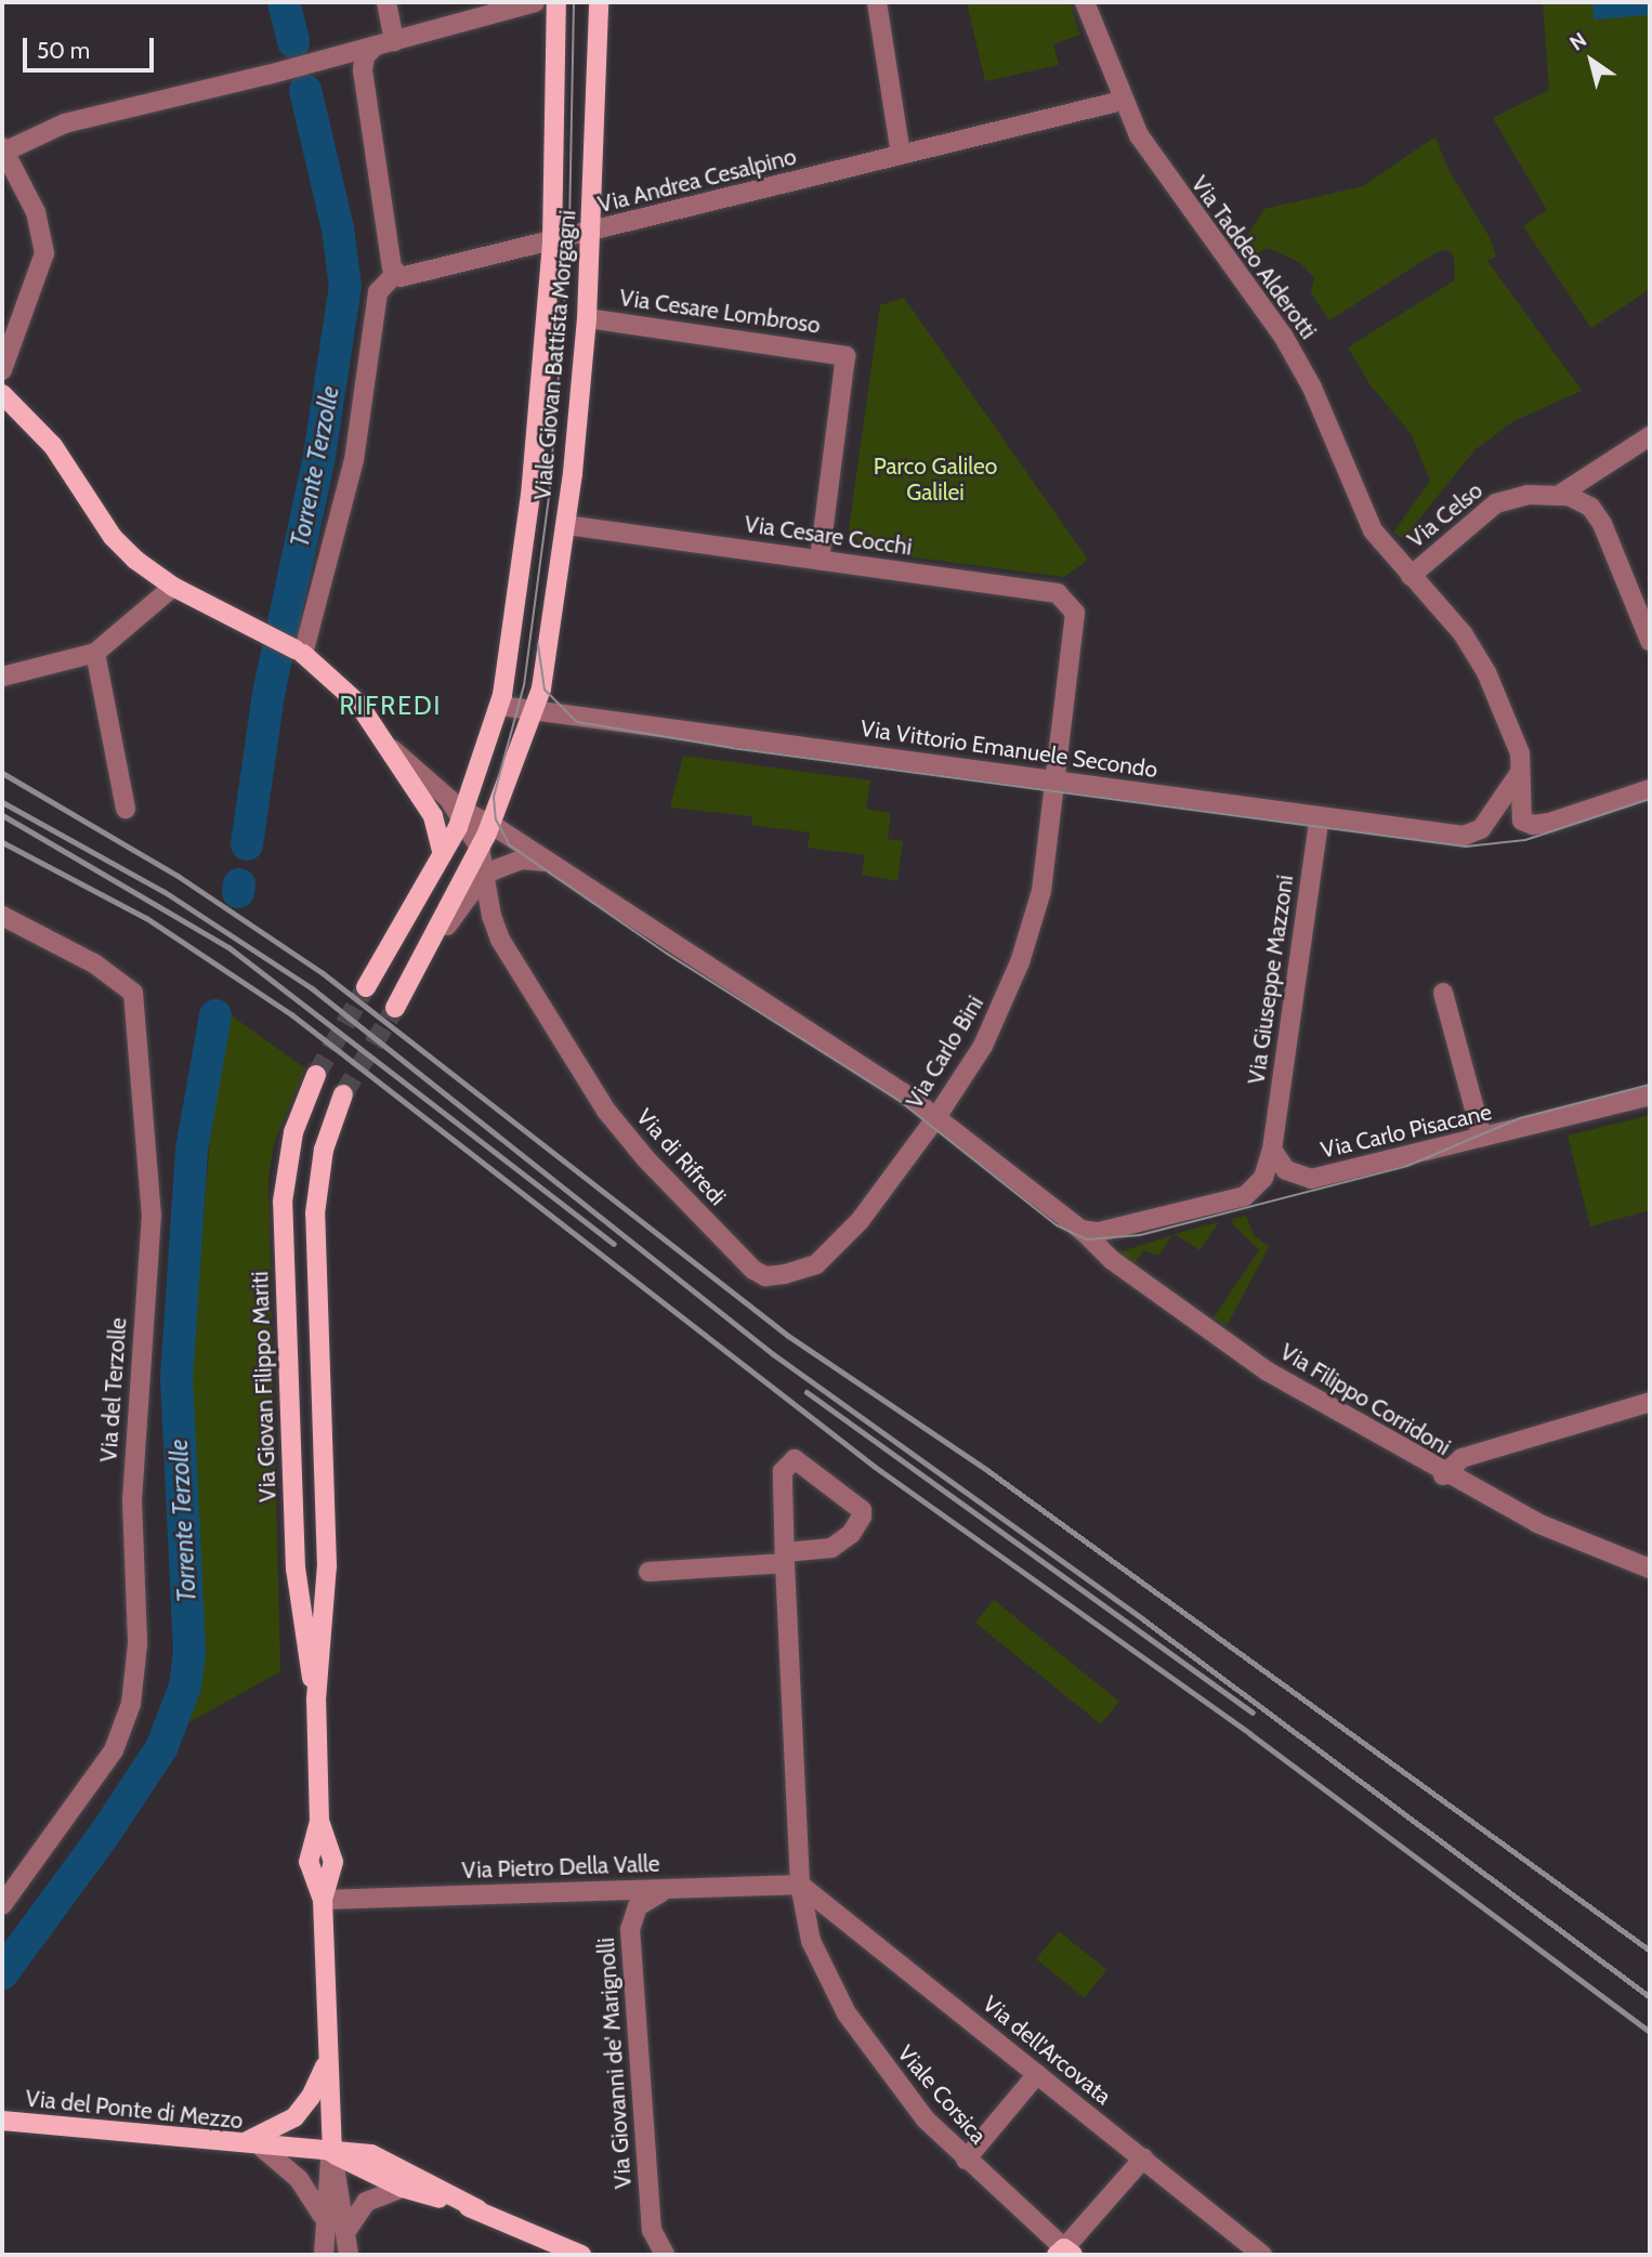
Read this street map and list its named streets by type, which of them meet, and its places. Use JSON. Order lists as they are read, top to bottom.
{
  "streets": {
    "main road": ["Viale Giovan Battista Morgagni", "Via Giovan Filippo Mariti", "Via del Ponte di Mezzo"],
    "street": [
      "Via Andrea Cesalpino",
      "Via Taddeo Alderotti",
      "Via Cesare Lombroso",
      "Via Celso",
      "Via Cesare Cocchi",
      "Via Vittorio Emanuele Secondo",
      "Via Giuseppe Mazzoni",
      "Via Carlo Bini",
      "Via Carlo Pisacane",
      "Via di Rifredi",
      "Via del Terzolle",
      "Via Filippo Corridoni",
      "Via Pietro Della Valle",
      "Via dell'Arcovata",
      "Via Giovanni de' Marignolli",
      "Viale Corsica"
    ]
  },
  "crossings": [
    ["Via Andrea Cesalpino", "Via Taddeo Alderotti"],
    ["Via Andrea Cesalpino", "Viale Giovan Battista Morgagni"],
    ["Via Taddeo Alderotti", "Via Celso"],
    ["Via Taddeo Alderotti", "Via Vittorio Emanuele Secondo"],
    ["Via Cesare Lombroso", "Viale Giovan Battista Morgagni"],
    ["Via Cesare Lombroso", "Via Cesare Cocchi"],
    ["Viale Giovan Battista Morgagni", "Via Cesare Cocchi"],
    ["Viale Giovan Battista Morgagni", "Via Vittorio Emanuele Secondo"],
    ["Viale Giovan Battista Morgagni", "Via di Rifredi"],
    ["Viale Giovan Battista Morgagni", "Via Filippo Corridoni"],
    ["Via Cesare Cocchi", "Via Carlo Bini"],
    ["Via Vittorio Emanuele Secondo", "Via Giuseppe Mazzoni"],
    ["Via Vittorio Emanuele Secondo", "Via Carlo Bini"],
    ["Via Giuseppe Mazzoni", "Via Carlo Pisacane"],
    ["Via Carlo Bini", "Via di Rifredi"],
    ["Via Carlo Bini", "Via Filippo Corridoni"],
    ["Via di Rifredi", "Via Filippo Corridoni"],
    ["Via Giovan Filippo Mariti", "Via Pietro Della Valle"],
    ["Via Giovan Filippo Mariti", "Via del Ponte di Mezzo"],
    ["Via Pietro Della Valle", "Via dell'Arcovata"],
    ["Via Pietro Della Valle", "Via Giovanni de' Marignolli"],
    ["Via Pietro Della Valle", "Viale Corsica"],
    ["Via dell'Arcovata", "Viale Corsica"]
  ],
  "districts": ["RIFREDI"],
  "water": ["Torrente Terzolle"],
  "parks": ["Parco Galileo Galilei"],
  "scale_bar": "50 m",
  "north": "top left"
}
